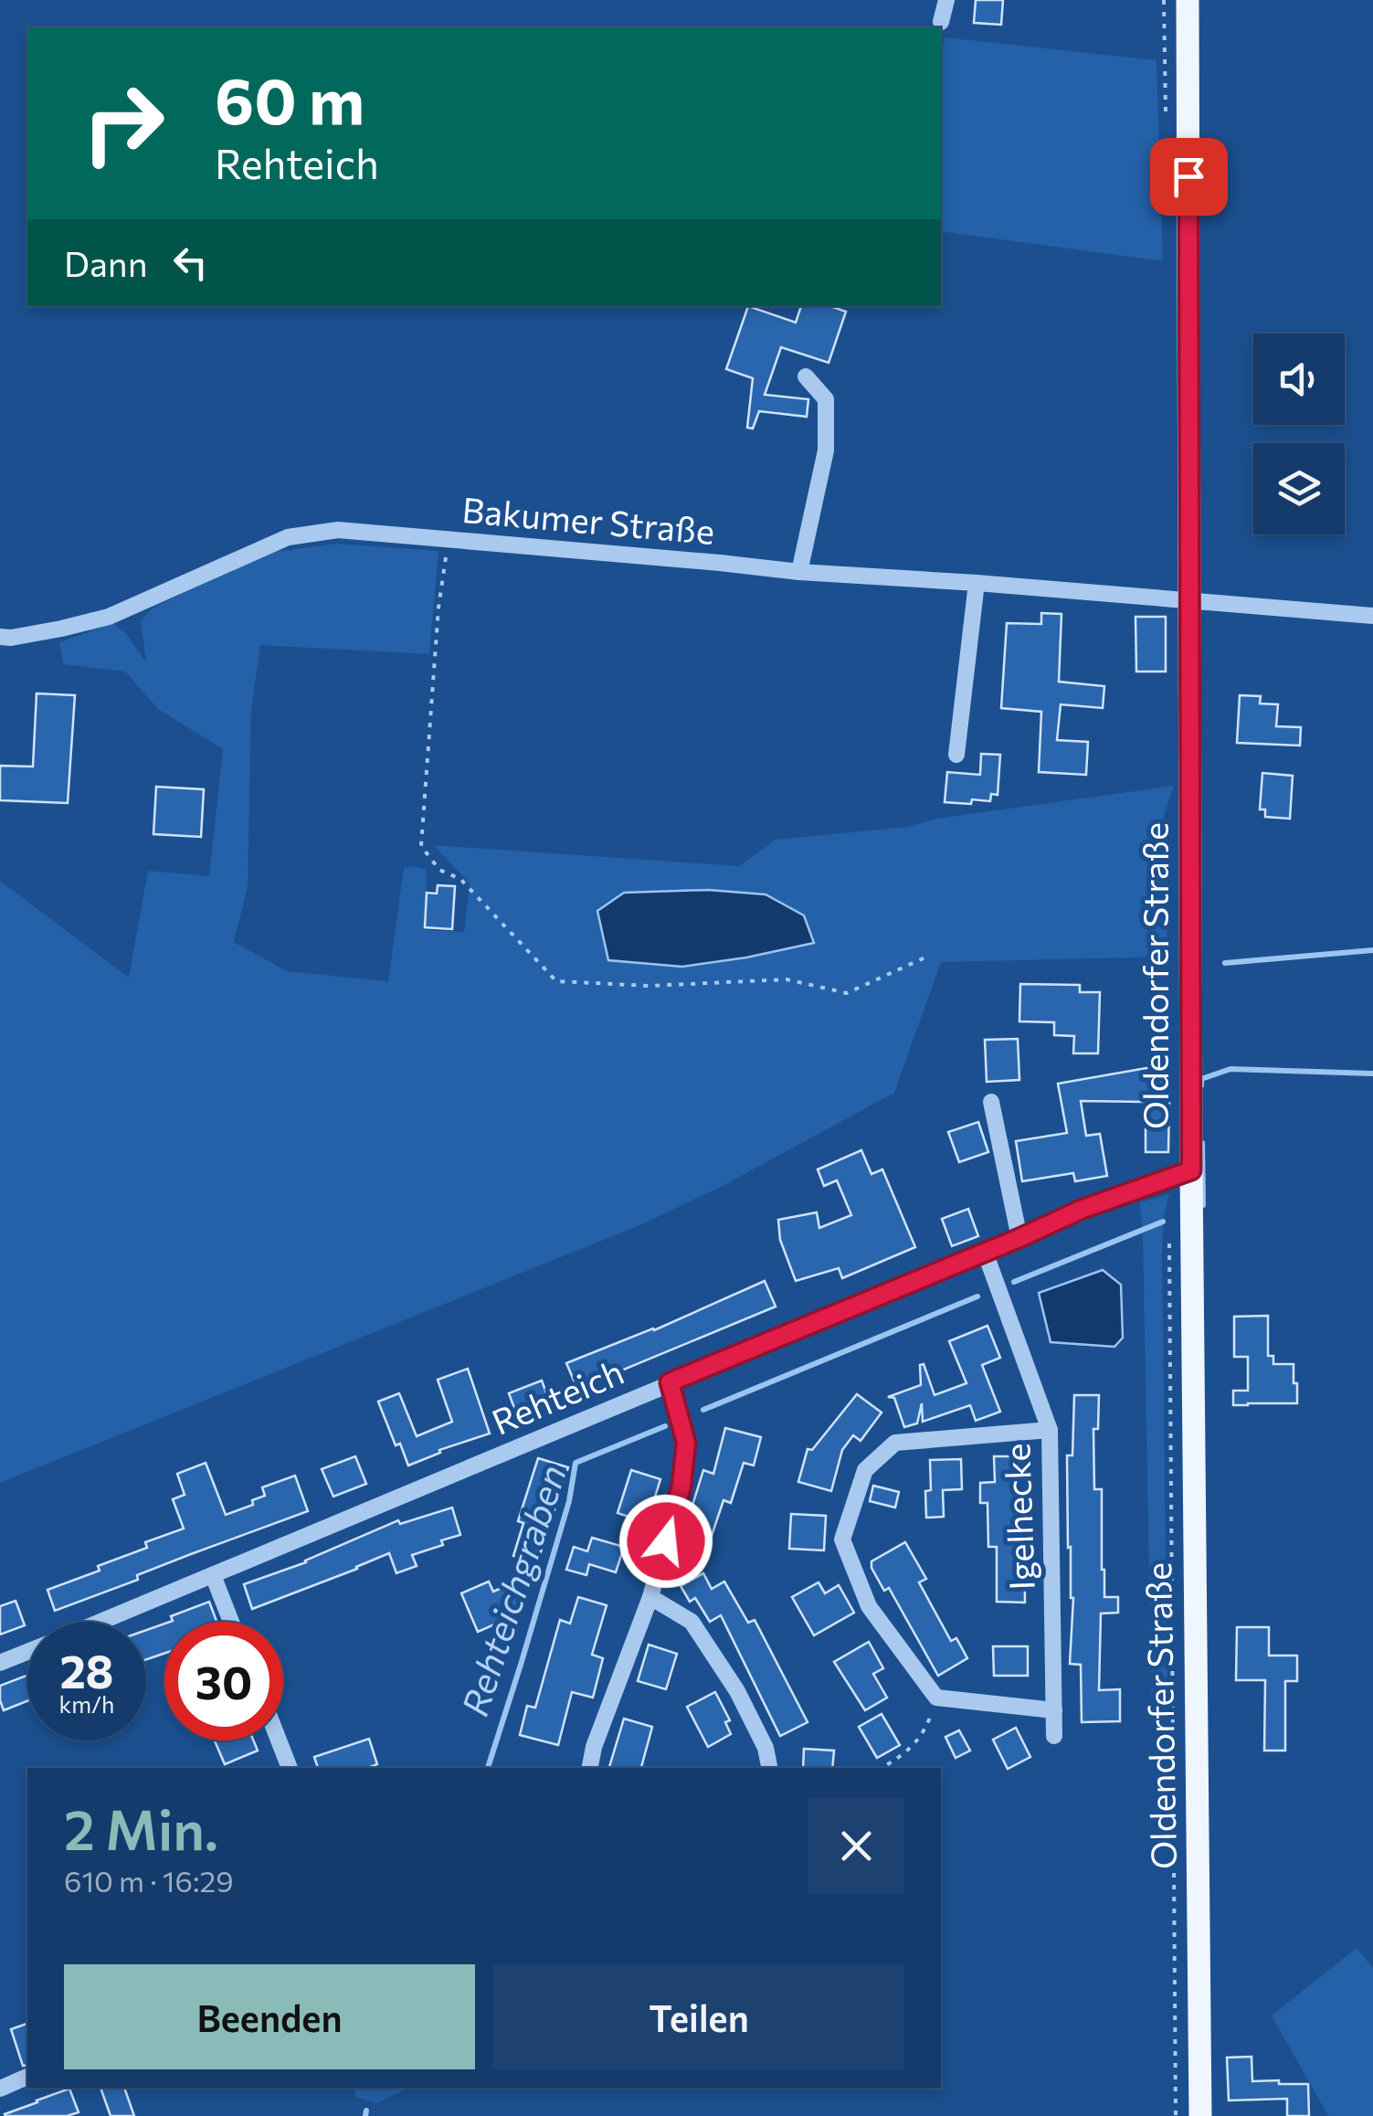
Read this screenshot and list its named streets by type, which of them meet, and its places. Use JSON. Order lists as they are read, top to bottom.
{
  "streets": {
    "main road": ["Oldendorfer Straße"],
    "street": ["Bakumer Straße", "Rehteich", "Igelhecke"]
  },
  "crossings": [
    ["Bakumer Straße", "Oldendorfer Straße"],
    ["Oldendorfer Straße", "Rehteich"],
    ["Rehteich", "Igelhecke"]
  ],
  "water": ["Rehteichgraben"],
  "page": {
    "turn": ["60 m", "Rehteich"],
    "then": "Dann",
    "speed": "28 km/h",
    "limit": "30",
    "heading": ["2 Min.", "610 m · 16:29"],
    "buttons": ["Beenden", "Teilen"]
  }
}
